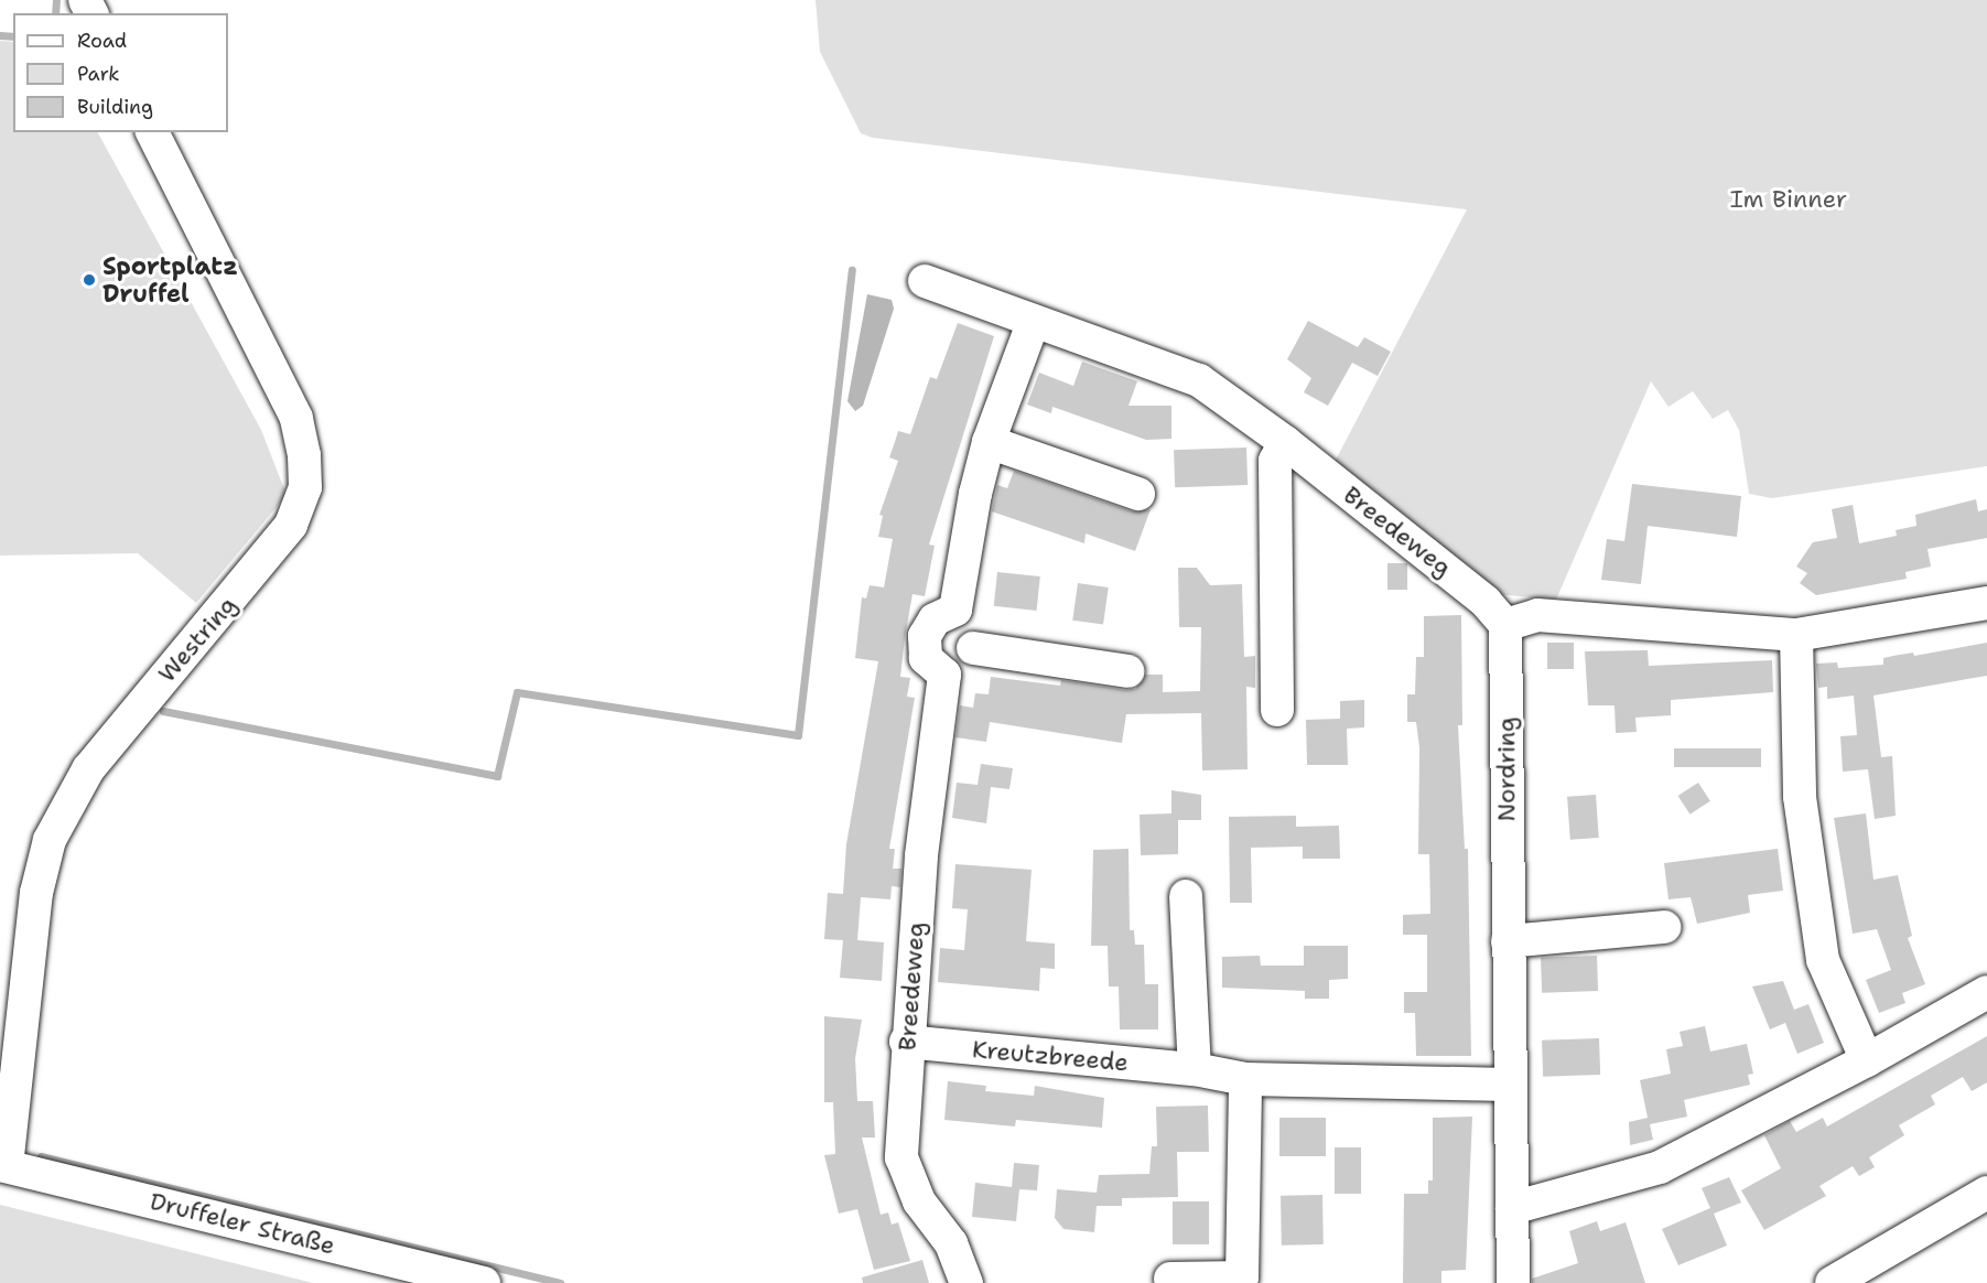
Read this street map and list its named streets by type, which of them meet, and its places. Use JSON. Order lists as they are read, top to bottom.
{
  "streets": {
    "street": [
      "Breedeweg",
      "Westring",
      "Nordring",
      "Kreutzbreede",
      "Druffeler Straße"
    ]
  },
  "crossings": [
    ["Breedeweg", "Nordring"],
    ["Breedeweg", "Kreutzbreede"],
    ["Westring", "Druffeler Straße"],
    ["Nordring", "Kreutzbreede"]
  ],
  "parks": ["Im Binner"],
  "places": ["Sportplatz Druffel"],
  "legend": ["Road", "Park", "Building"]
}
